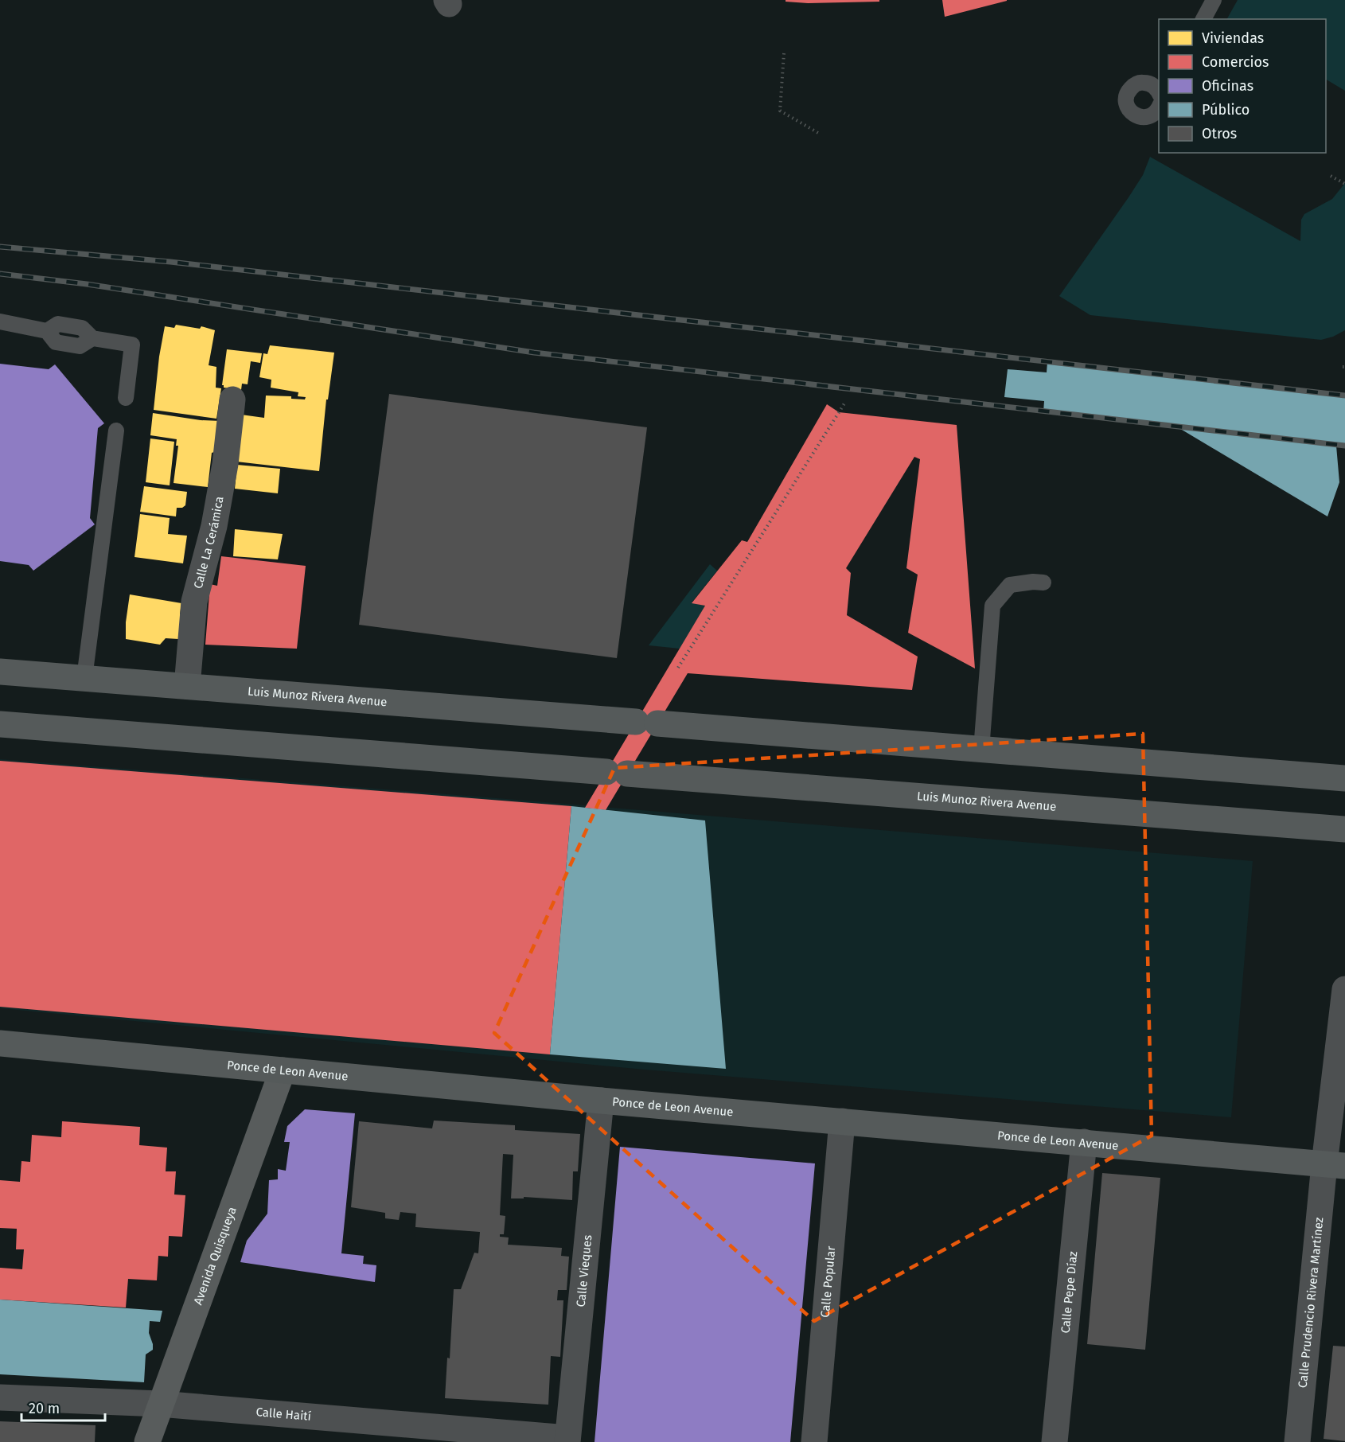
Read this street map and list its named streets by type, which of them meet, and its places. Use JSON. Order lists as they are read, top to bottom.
{
  "streets": {
    "main road": ["Luis Munoz Rivera Avenue", "Ponce de Leon Avenue"],
    "street": [
      "Calle La Cerámica",
      "Avenida Quisqueya",
      "Calle Vieques",
      "Calle Popular",
      "Calle Pepe Díaz",
      "Calle Prudencio Rivera Martínez",
      "Calle Haití"
    ]
  },
  "crossings": [
    ["Calle La Cerámica", "Luis Munoz Rivera Avenue"],
    ["Ponce de Leon Avenue", "Avenida Quisqueya"],
    ["Ponce de Leon Avenue", "Calle Vieques"],
    ["Ponce de Leon Avenue", "Calle Popular"],
    ["Ponce de Leon Avenue", "Calle Pepe Díaz"],
    ["Ponce de Leon Avenue", "Calle Prudencio Rivera Martínez"],
    ["Avenida Quisqueya", "Calle Haití"],
    ["Calle Vieques", "Calle Haití"]
  ],
  "legend": [
    "Viviendas",
    "Comercios",
    "Oficinas",
    "Público",
    "Otros"
  ],
  "scale_bar": "20 m"
}
